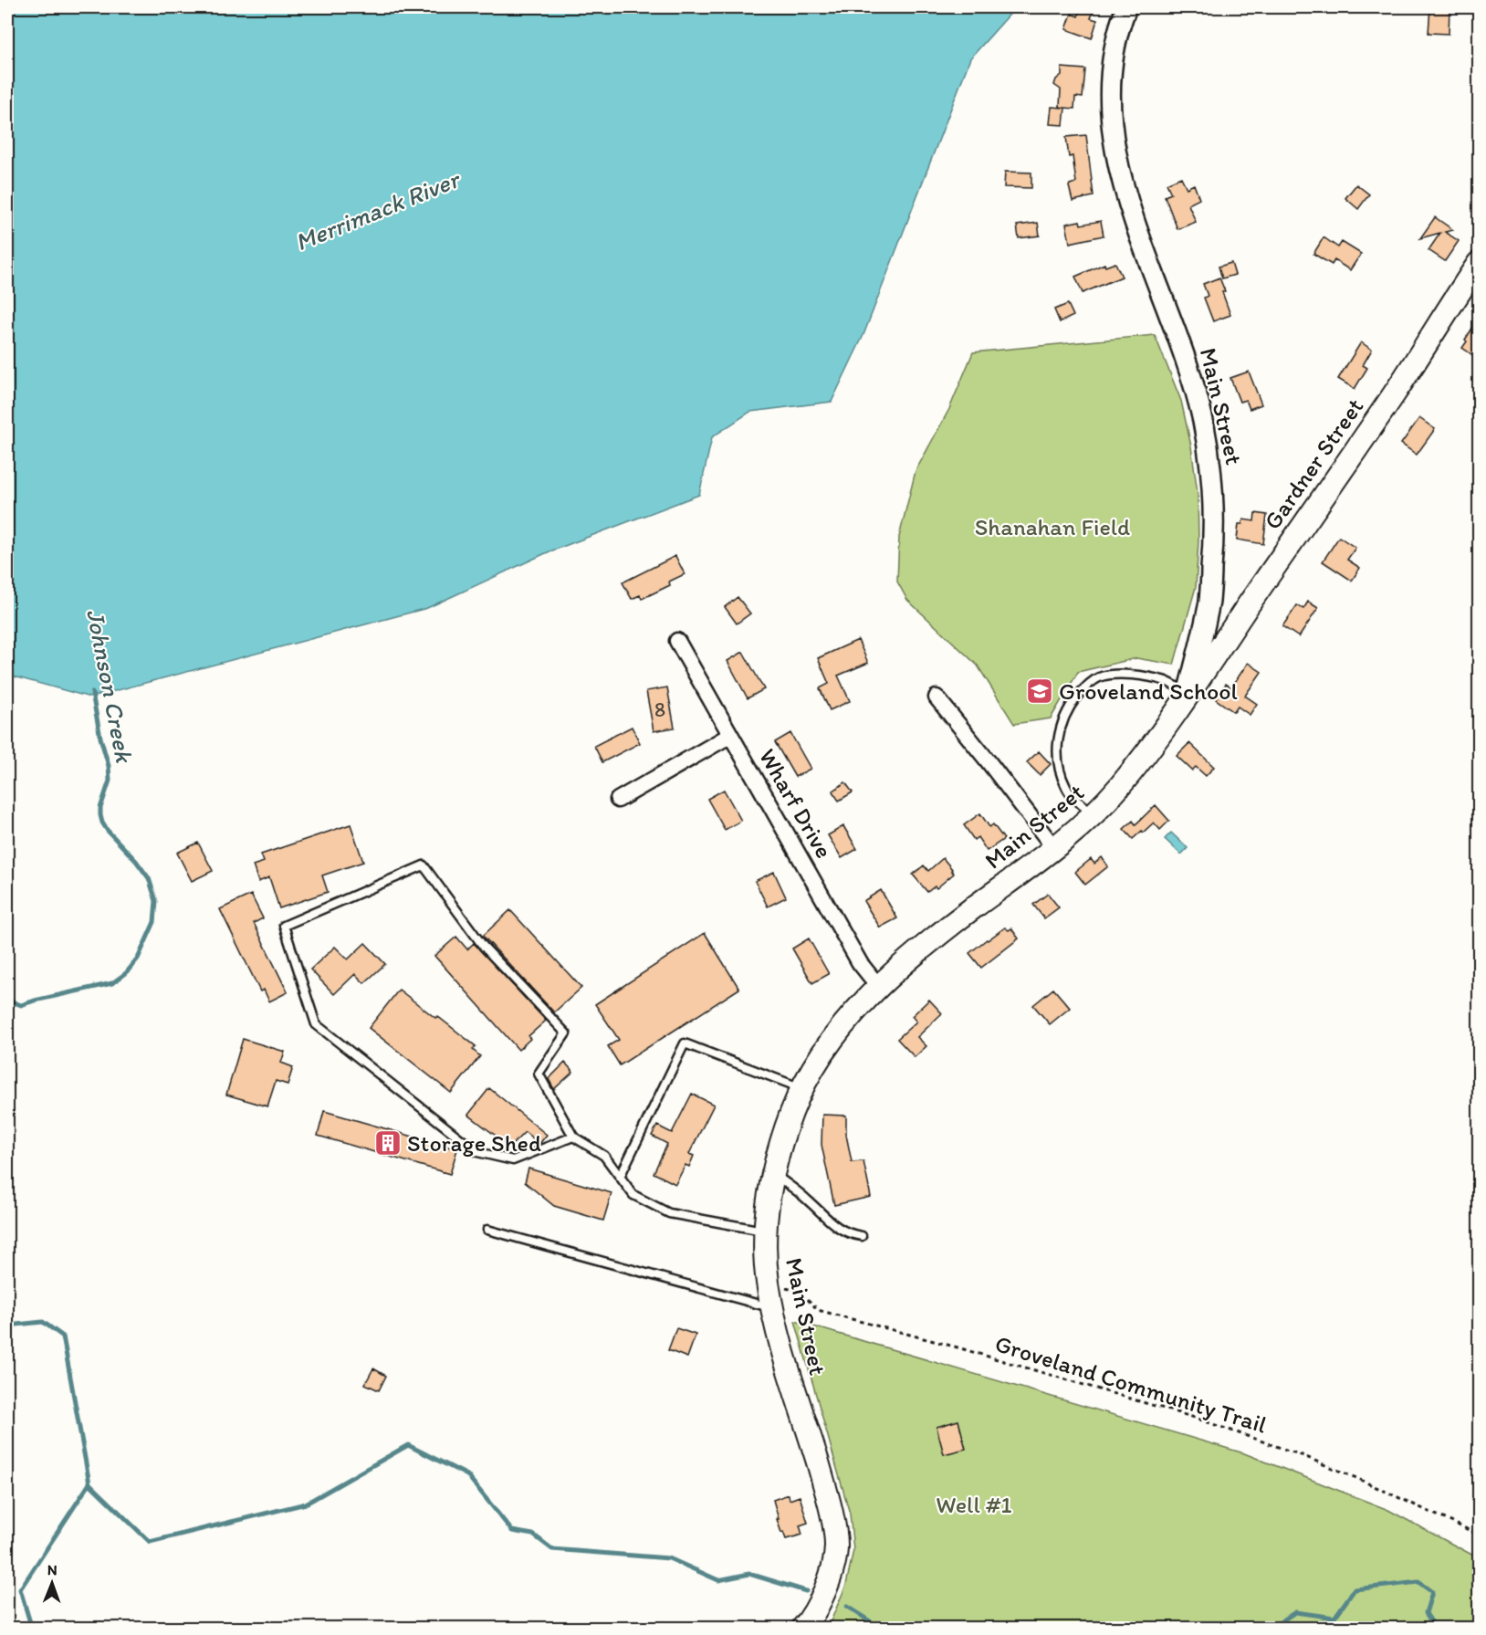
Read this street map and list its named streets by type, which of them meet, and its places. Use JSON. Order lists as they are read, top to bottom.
{
  "streets": {
    "main road": ["Main Street", "Gardner Street"],
    "street": ["Wharf Drive"],
    "path": ["Groveland Community Trail"]
  },
  "crossings": [
    ["Main Street", "Gardner Street"],
    ["Main Street", "Wharf Drive"],
    ["Main Street", "Groveland Community Trail"]
  ],
  "water": ["Merrimack River", "Johnson Creek"],
  "parks": ["Shanahan Field", "Well #1"],
  "places": {
    "school or university": ["Groveland School"],
    "building": ["Storage Shed"]
  },
  "house_numbers": ["8"],
  "north": "top"
}
